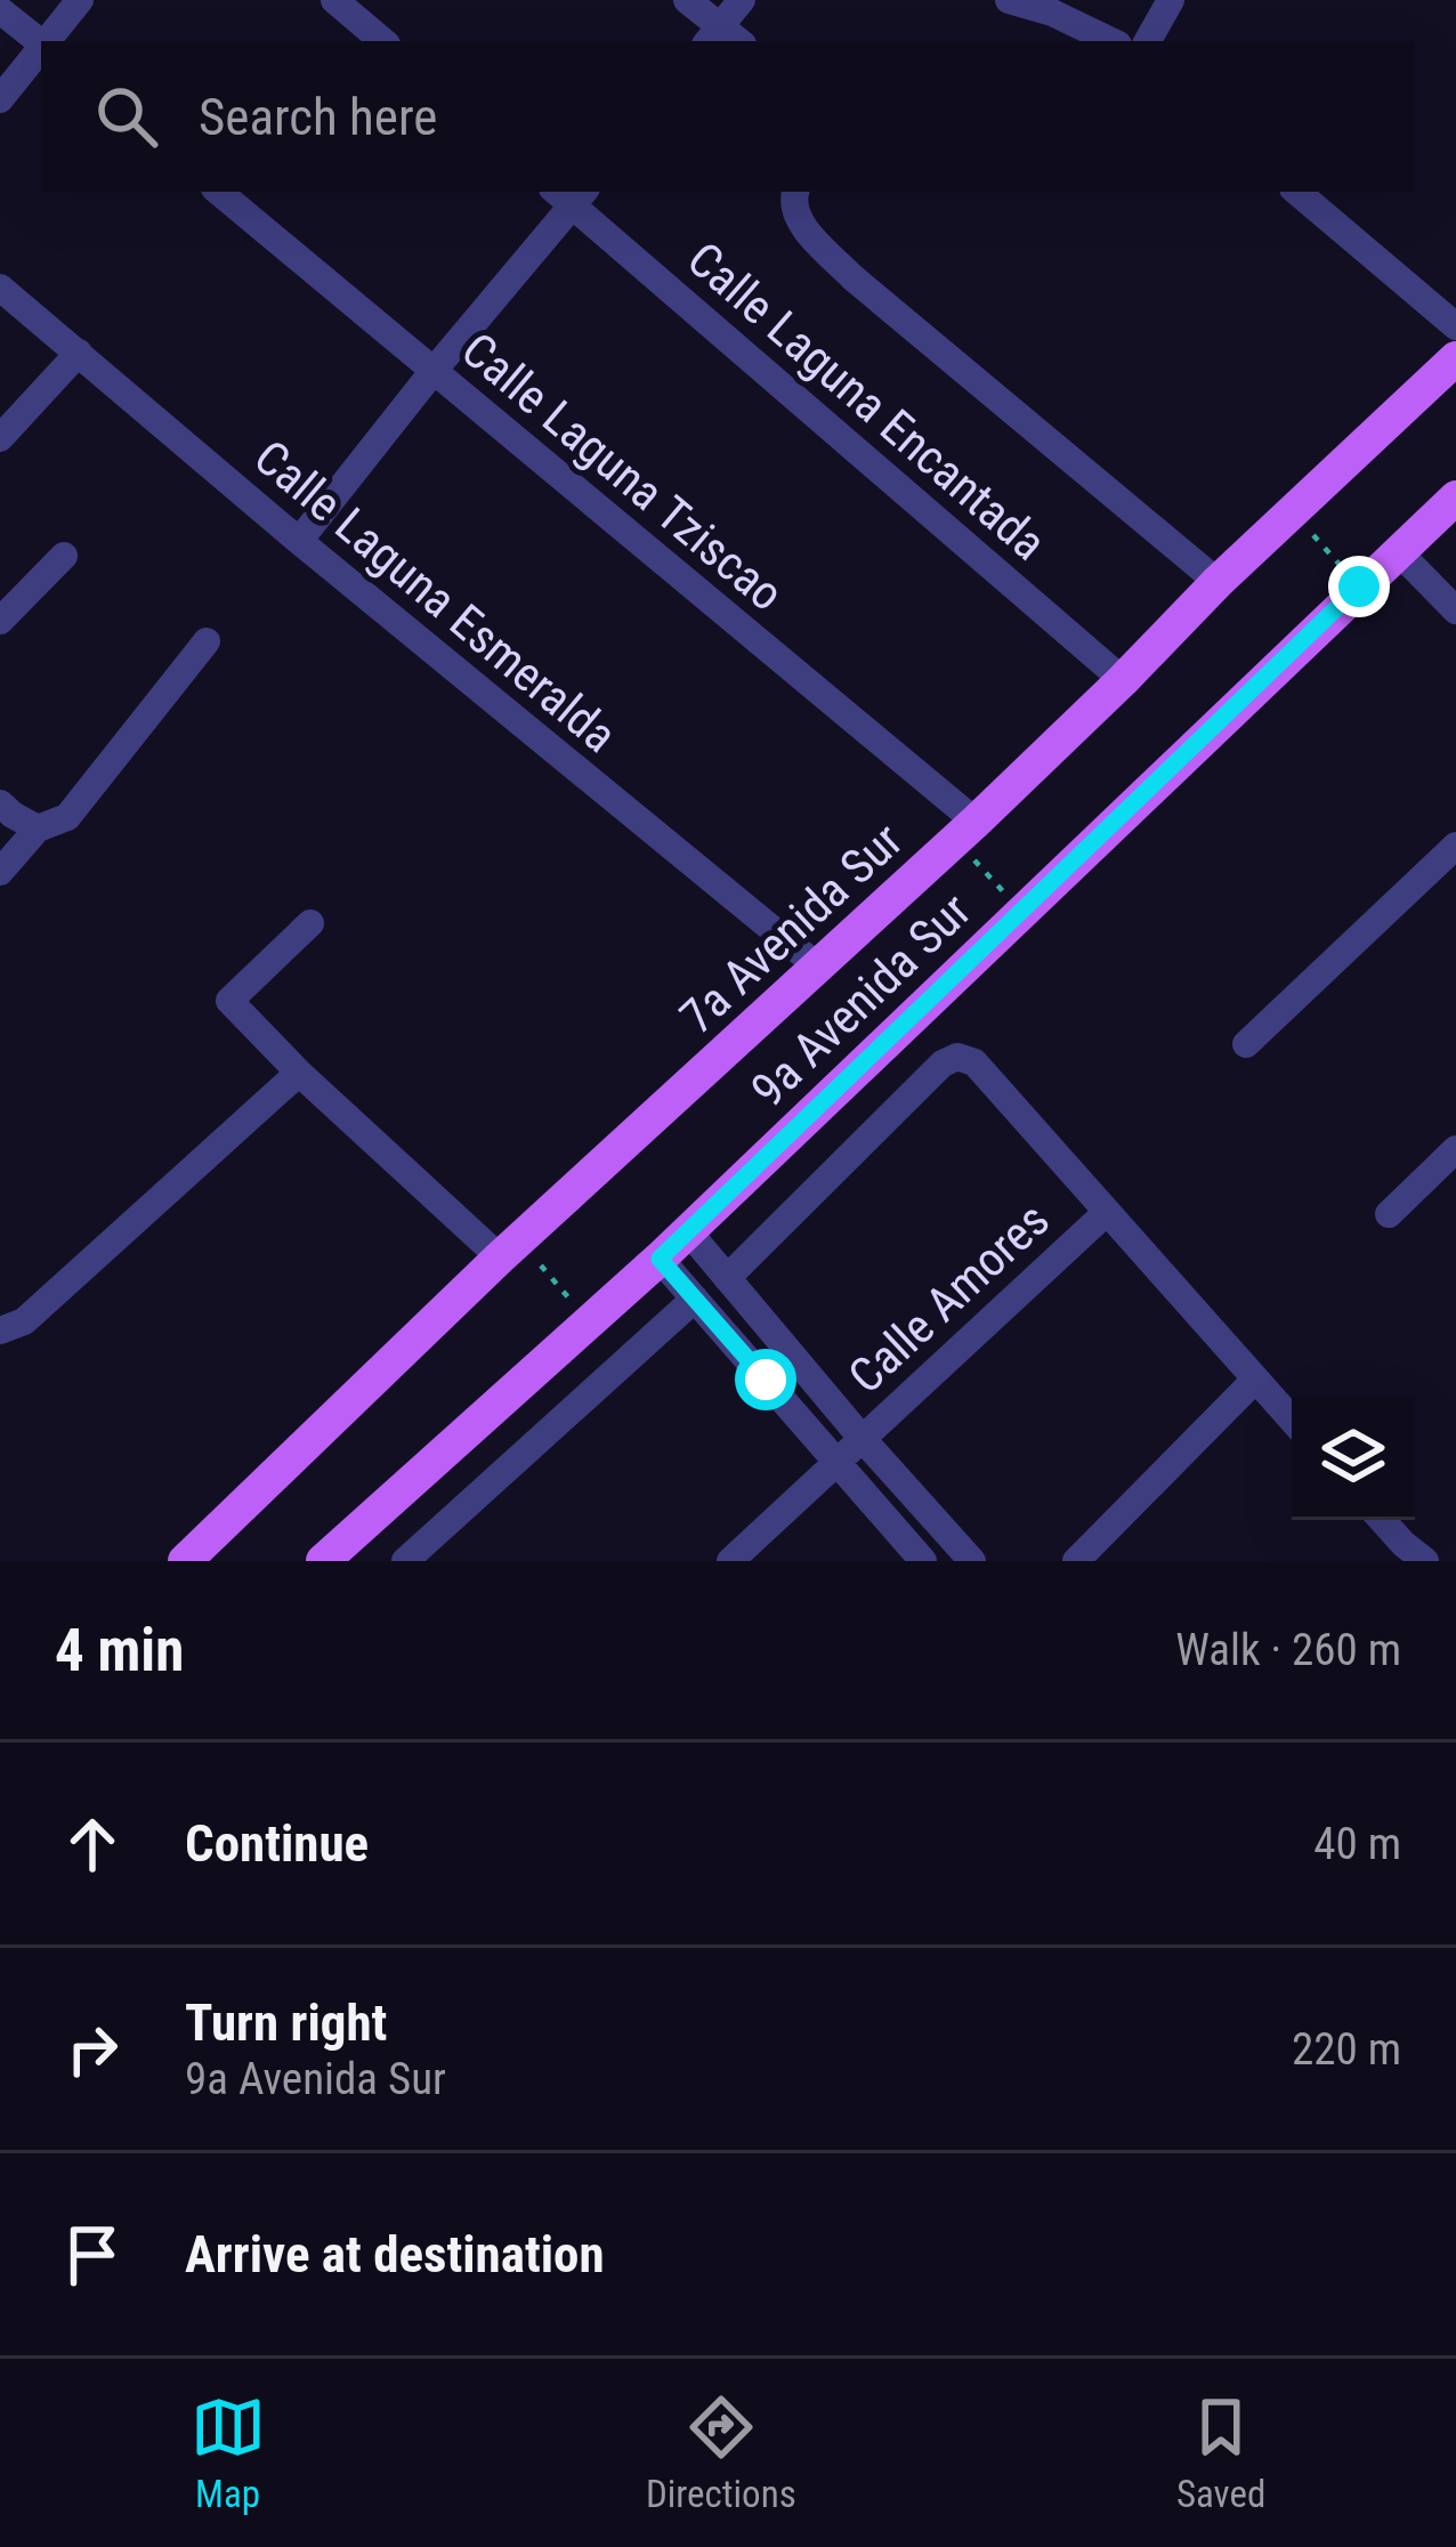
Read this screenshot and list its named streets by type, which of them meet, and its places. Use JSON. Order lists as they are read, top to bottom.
{
  "streets": {
    "main road": ["7a Avenida Sur", "9a Avenida Sur"],
    "street": [
      "Calle Laguna Encantada",
      "Calle Laguna Tziscao",
      "Calle Laguna Esmeralda",
      "Calle Amores"
    ]
  },
  "crossings": [
    ["Calle Laguna Encantada", "7a Avenida Sur"],
    ["Calle Laguna Tziscao", "7a Avenida Sur"],
    ["Calle Laguna Esmeralda", "7a Avenida Sur"]
  ],
  "page": {
    "search": "Search here",
    "heading": ["4 min", "Walk · 260 m"],
    "list": [
      ["Continue", "40 m"],
      ["Turn right", "9a Avenida Sur", "220 m"],
      "Arrive at destination"
    ],
    "nav": ["Map", "Directions", "Saved"]
  }
}
